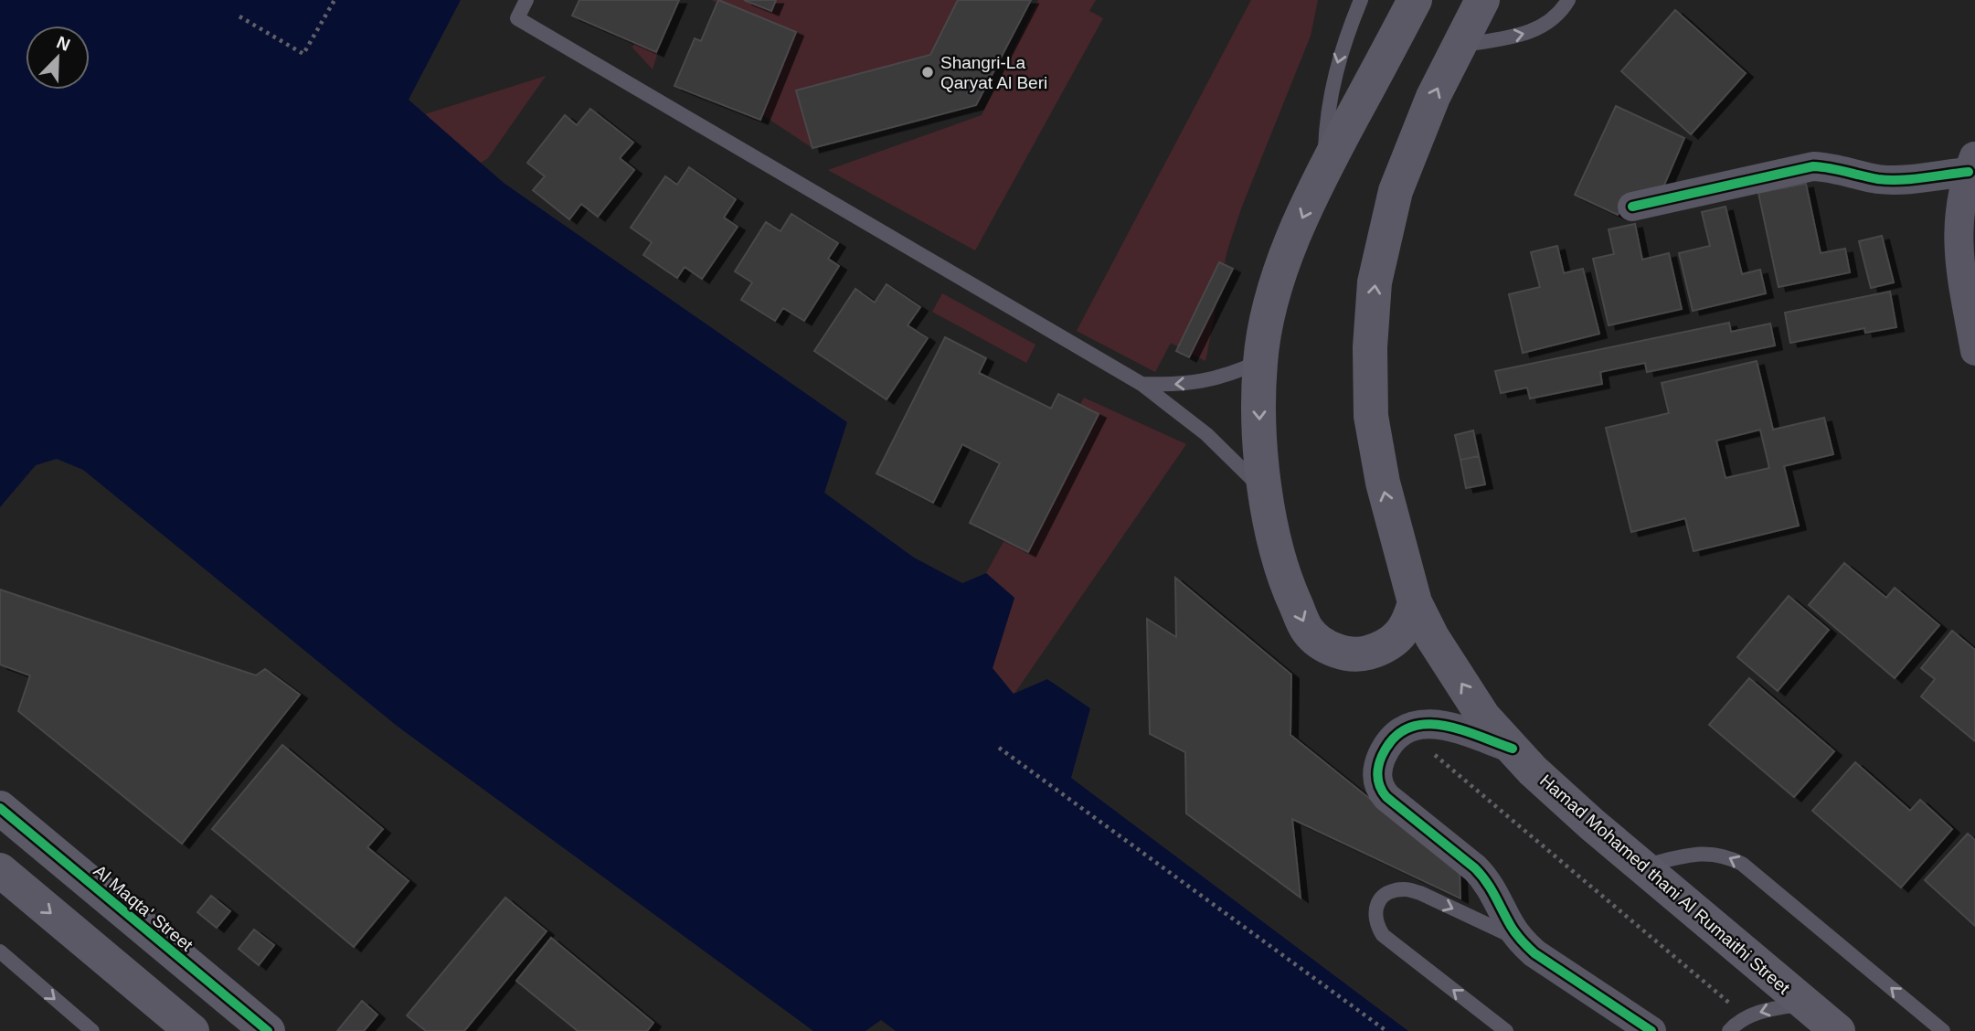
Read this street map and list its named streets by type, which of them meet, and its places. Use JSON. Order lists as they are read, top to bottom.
{
  "streets": {
    "main road": ["Hamad Mohamed thani Al Rumaithi Street", "Al Maqta' Street"]
  },
  "places": ["Shangri-La Qaryat Al Beri"],
  "north": "top right"
}
